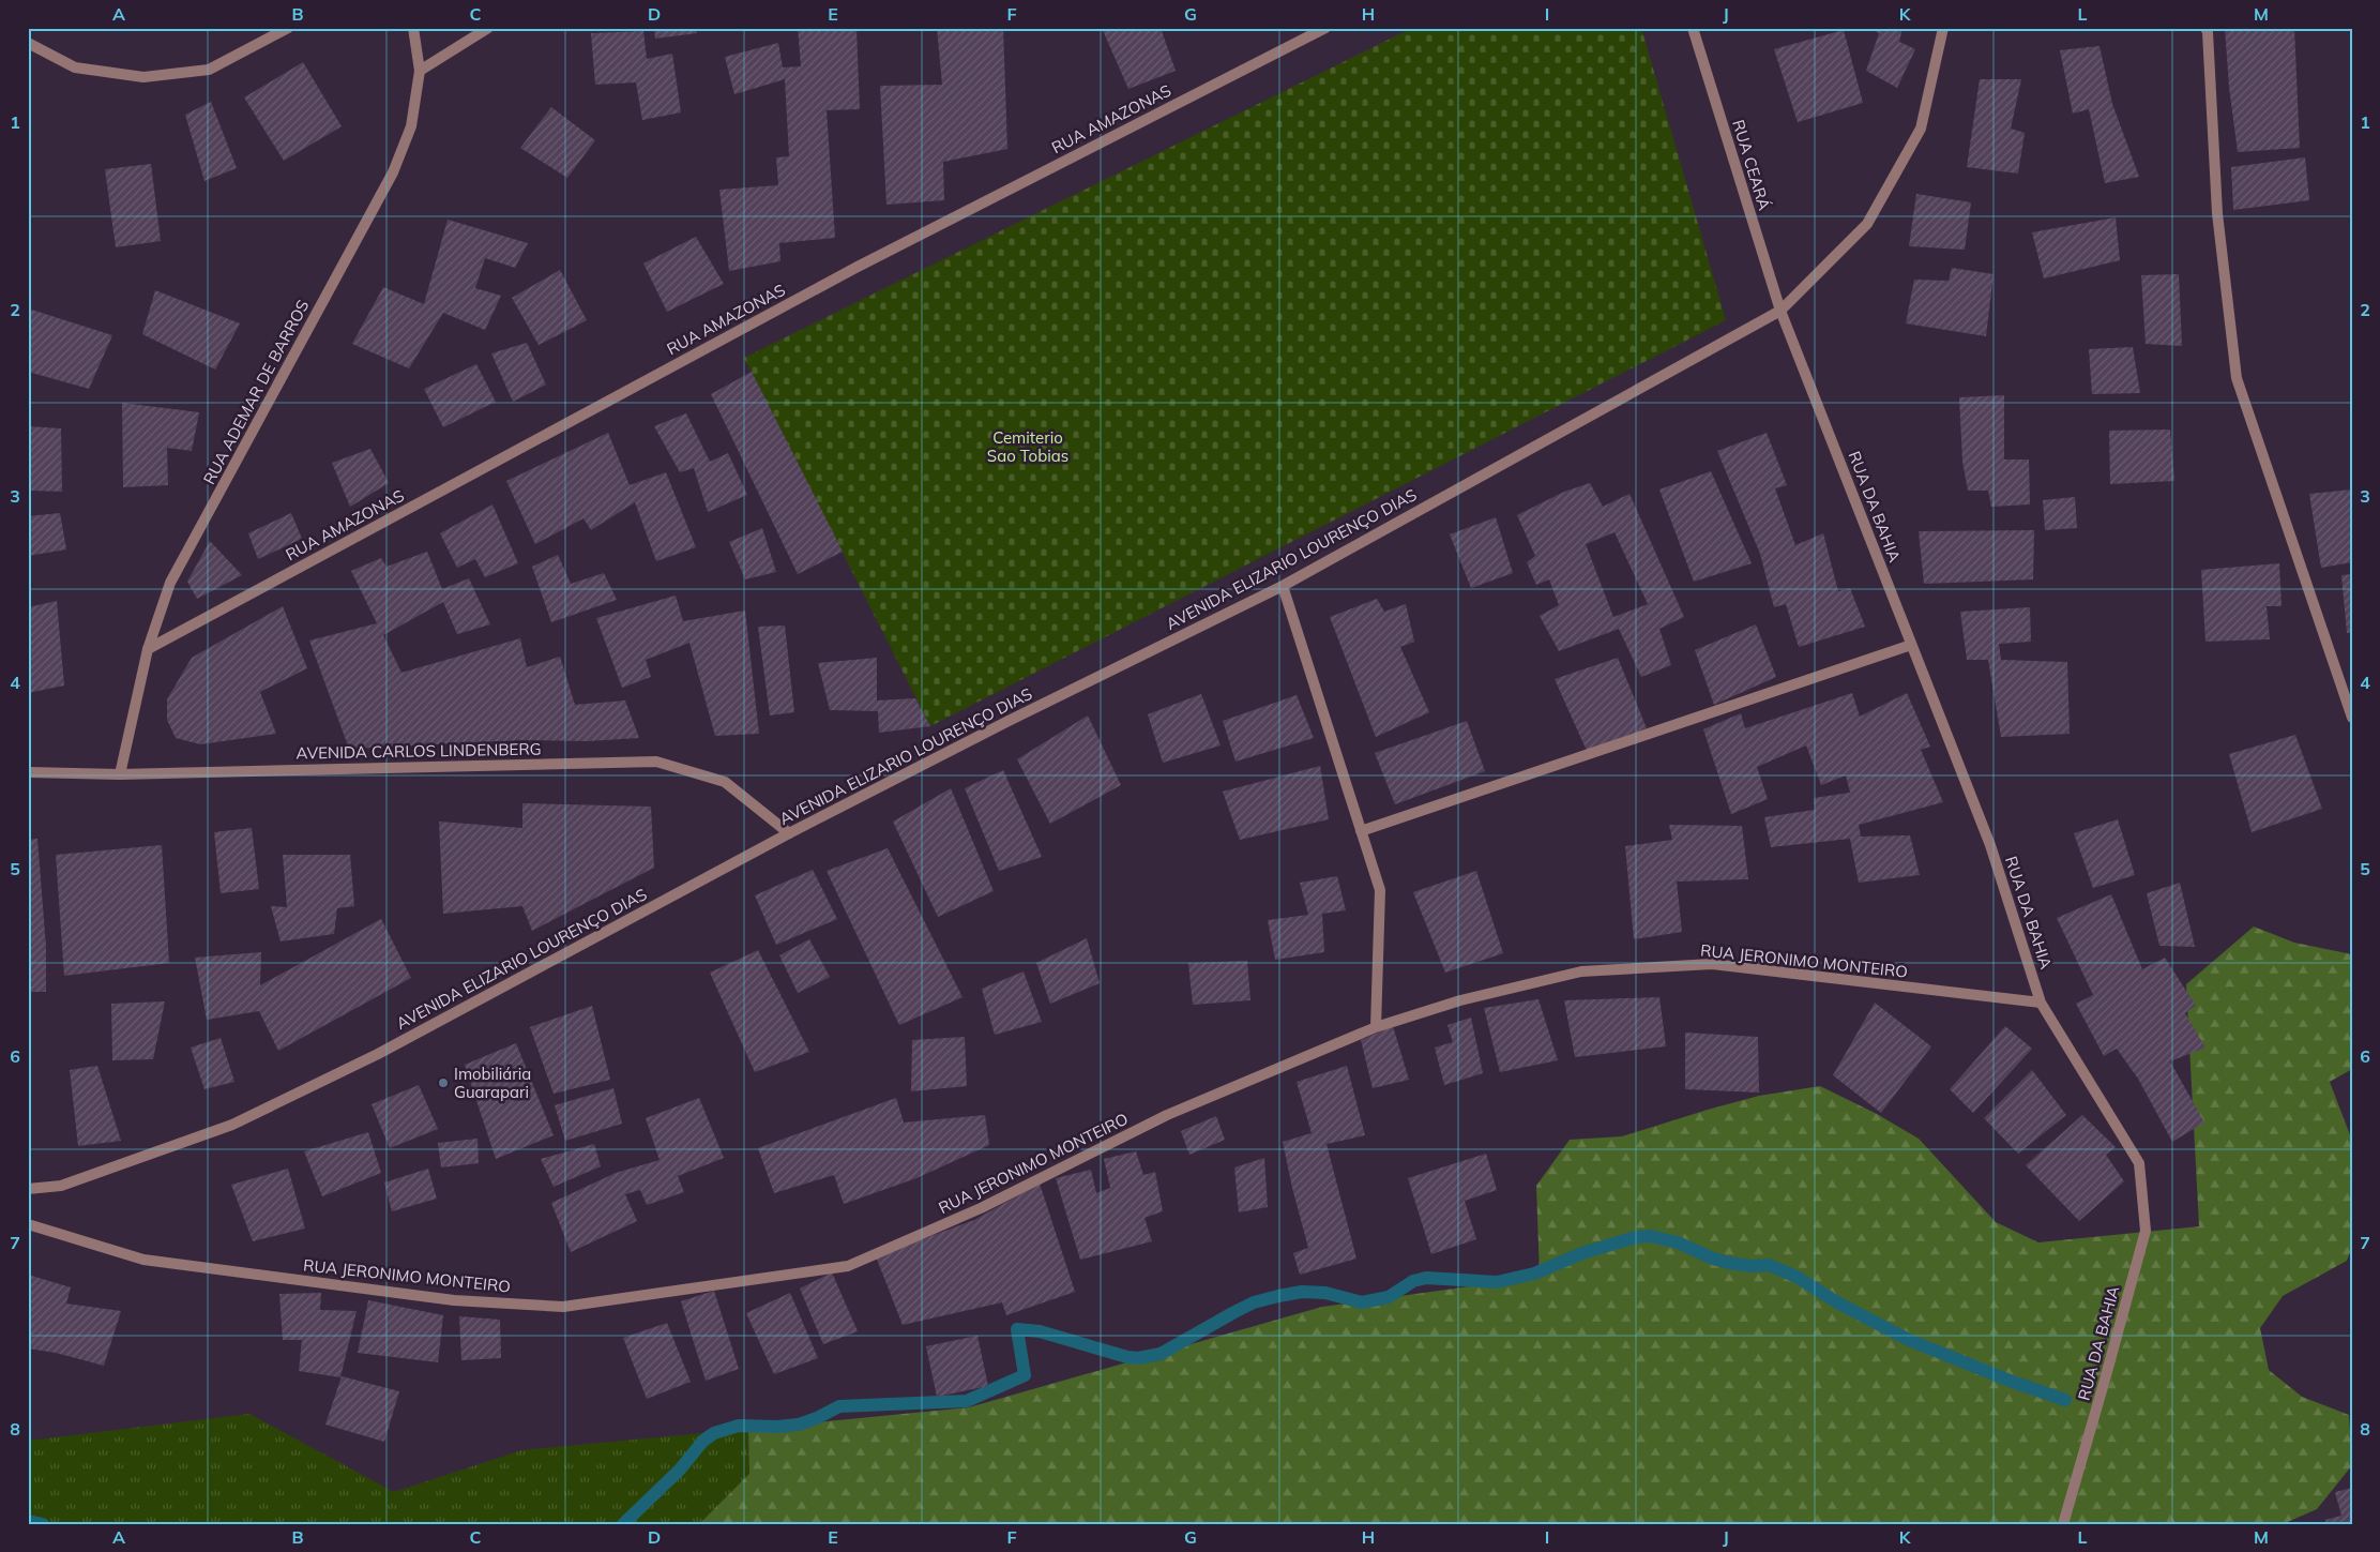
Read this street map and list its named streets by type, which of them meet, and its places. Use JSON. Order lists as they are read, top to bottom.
{
  "streets": {
    "street": [
      "RUA AMAZONAS",
      "RUA CEARÁ",
      "RUA ADEMAR DE BARROS",
      "RUA DA BAHIA",
      "AVENIDA ELIZARIO LOURENÇO DIAS",
      "AVENIDA CARLOS LINDENBERG",
      "RUA JERONIMO MONTEIRO"
    ]
  },
  "crossings": [
    ["RUA AMAZONAS", "RUA ADEMAR DE BARROS"],
    ["RUA CEARÁ", "RUA DA BAHIA"],
    ["RUA CEARÁ", "AVENIDA ELIZARIO LOURENÇO DIAS"],
    ["RUA ADEMAR DE BARROS", "AVENIDA CARLOS LINDENBERG"],
    ["RUA DA BAHIA", "AVENIDA ELIZARIO LOURENÇO DIAS"],
    ["RUA DA BAHIA", "RUA JERONIMO MONTEIRO"],
    ["AVENIDA ELIZARIO LOURENÇO DIAS", "AVENIDA CARLOS LINDENBERG"]
  ],
  "parks": ["Cemiterio Sao Tobias"],
  "places": ["Imobiliária Guarapari"],
  "grid": {
    "columns": [
      "A",
      "B",
      "C",
      "D",
      "E",
      "F",
      "G",
      "H",
      "I",
      "J",
      "K",
      "L",
      "M"
    ],
    "rows": [
      "1",
      "2",
      "3",
      "4",
      "5",
      "6",
      "7",
      "8"
    ]
  }
}
